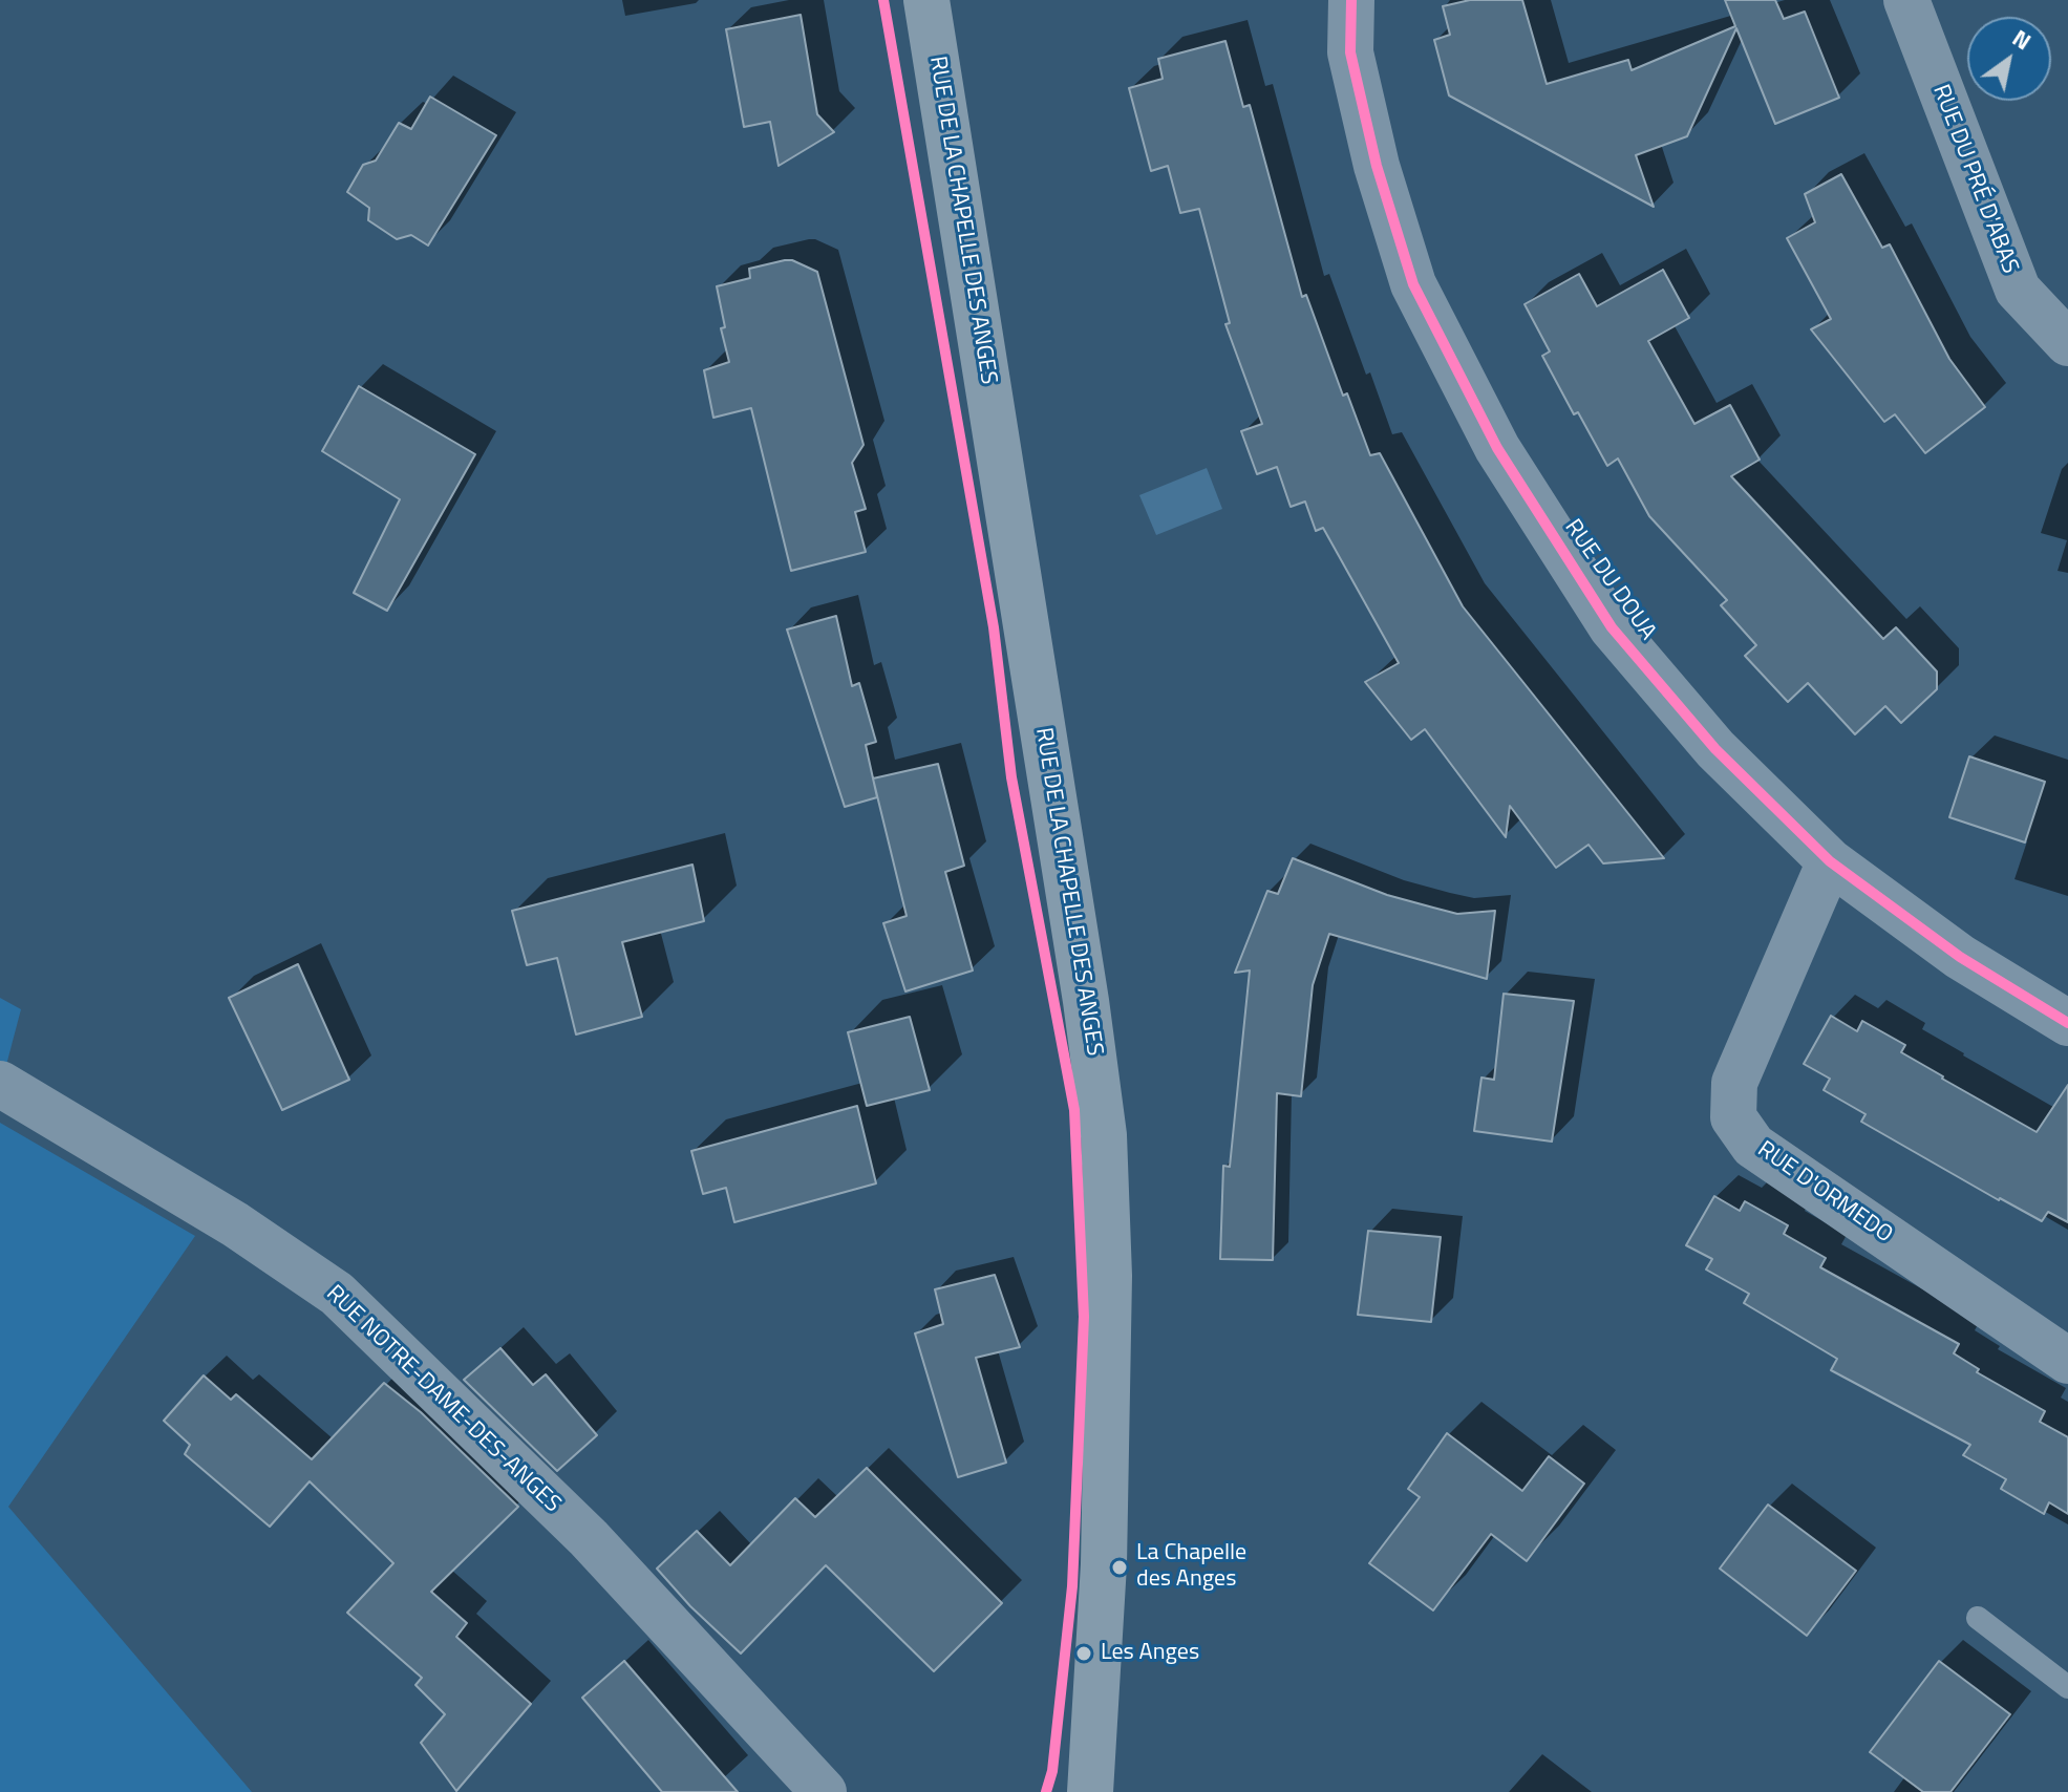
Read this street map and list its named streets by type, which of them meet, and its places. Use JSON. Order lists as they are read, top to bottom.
{
  "streets": {
    "main road": ["RUE DE LA CHAPELLE DES ANGES"],
    "street": [
      "RUE DU PRÉ D'ABAS",
      "RUE DU DOUA",
      "RUE D'ORMEDO",
      "RUE NOTRE-DAME-DES-ANGES"
    ]
  },
  "crossings": [
    ["RUE DU DOUA", "RUE D'ORMEDO"]
  ],
  "places": ["La Chapelle des Anges", "Les Anges"],
  "north": "top right"
}
